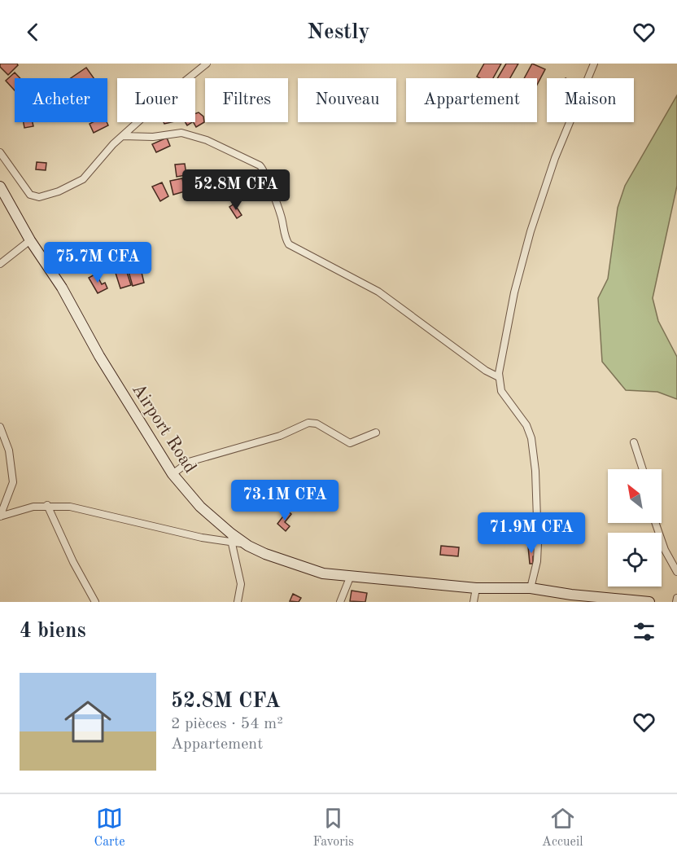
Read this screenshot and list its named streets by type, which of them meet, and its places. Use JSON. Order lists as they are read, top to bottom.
{
  "streets": {
    "main road": ["Airport Road"]
  },
  "north": "top left",
  "page": {
    "header": "Nestly",
    "chip": [
      "Acheter",
      "Louer",
      "Filtres",
      "Nouveau",
      "Appartement",
      "Maison"
    ],
    "price": [
      "52.8M CFA",
      "75.7M CFA",
      "73.1M CFA",
      "71.9M CFA"
    ],
    "heading": "4 biens",
    "list": [
      {
        "name": "52.8M CFA",
        "note": "2 pièces · 54 m² · Appartement"
      }
    ],
    "tabs": ["Carte", "Favoris", "Accueil"]
  }
}
